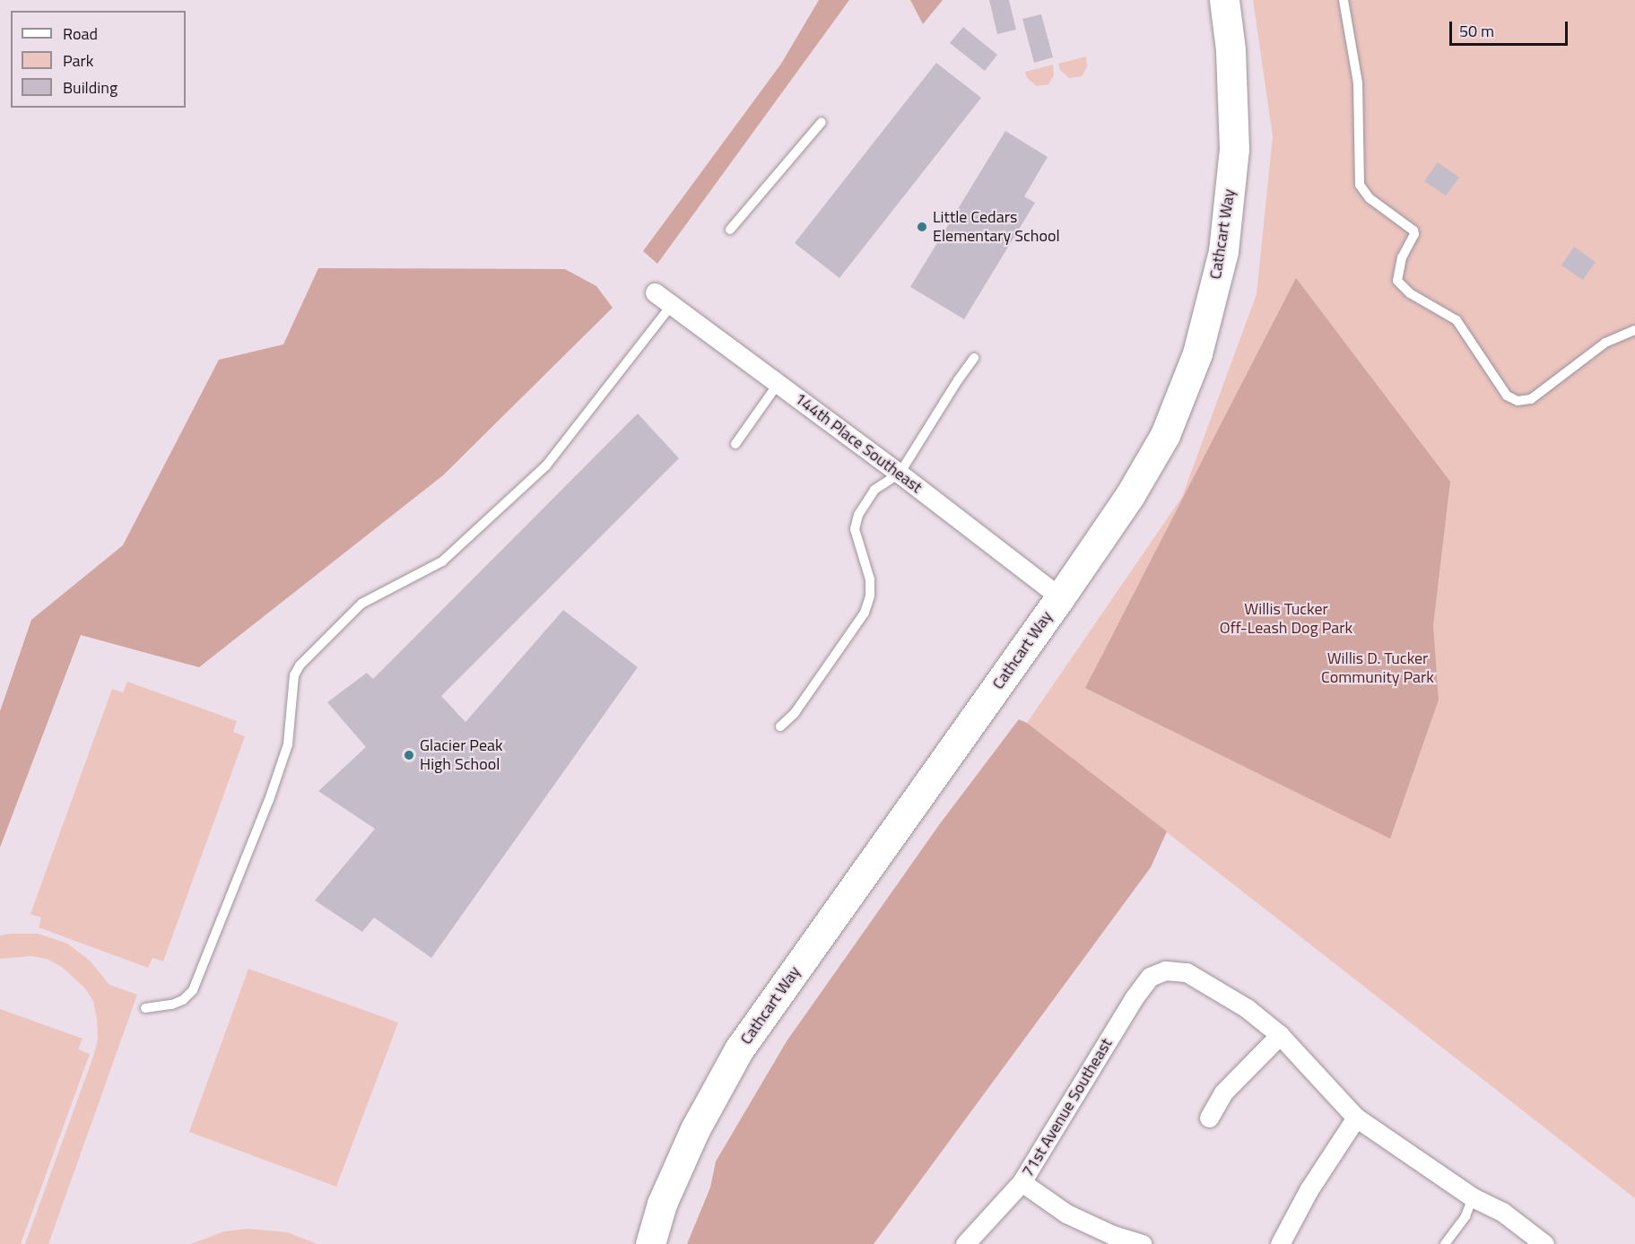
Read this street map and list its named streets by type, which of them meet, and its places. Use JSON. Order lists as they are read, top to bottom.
{
  "streets": {
    "main road": ["Cathcart Way"],
    "street": ["144th Place Southeast", "71st Avenue Southeast"]
  },
  "crossings": [
    ["Cathcart Way", "144th Place Southeast"]
  ],
  "parks": ["Willis Tucker Off-Leash Dog Park", "Willis D. Tucker Community Park"],
  "places": ["Little Cedars Elementary School", "Glacier Peak High School"],
  "legend": ["Road", "Park", "Building"],
  "scale_bar": "50 m"
}
